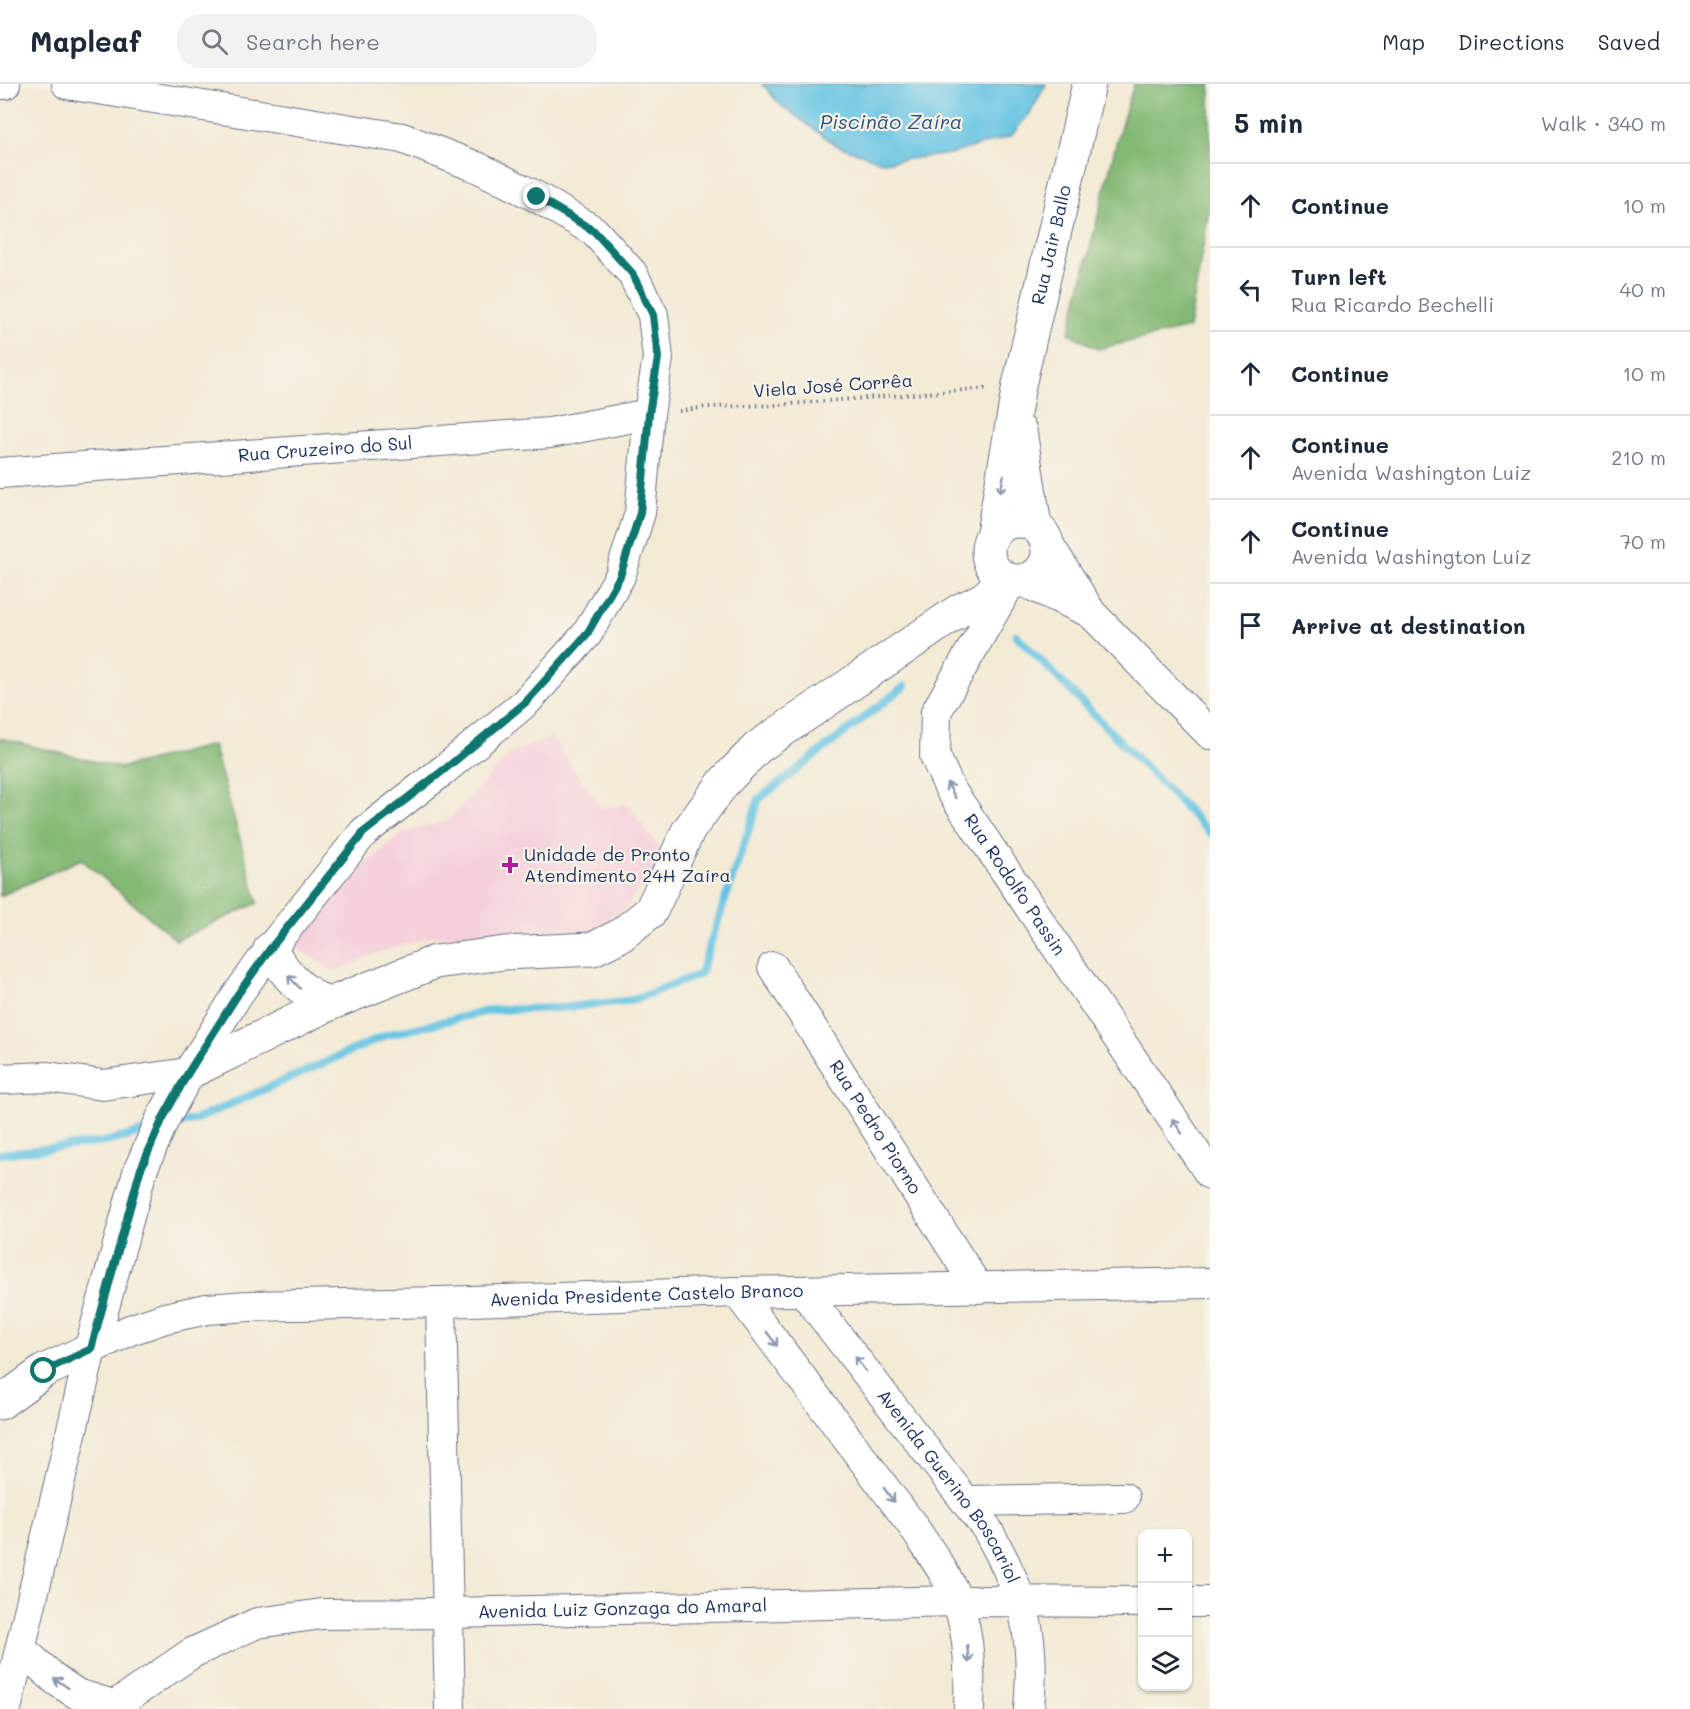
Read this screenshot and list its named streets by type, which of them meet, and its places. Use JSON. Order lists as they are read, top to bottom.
{
  "streets": {
    "main road": ["Rua Jair Ballo", "Avenida Presidente Castelo Branco"],
    "street": [
      "Rua Cruzeiro do Sul",
      "Rua Rodolfo Passin",
      "Rua Pedro Piorno",
      "Avenida Guerino Boscariol",
      "Avenida Luiz Gonzaga do Amaral"
    ],
    "path": ["Viela José Corrêa"]
  },
  "crossings": [
    ["Rua Jair Ballo", "Viela José Corrêa"],
    ["Rua Jair Ballo", "Rua Rodolfo Passin"],
    ["Viela José Corrêa", "Rua Cruzeiro do Sul"],
    ["Rua Pedro Piorno", "Avenida Presidente Castelo Branco"],
    ["Avenida Presidente Castelo Branco", "Avenida Guerino Boscariol"],
    ["Avenida Guerino Boscariol", "Avenida Luiz Gonzaga do Amaral"]
  ],
  "one_way": ["Rua Rodolfo Passin"],
  "water": ["Piscinão Zaíra"],
  "places": {
    "health": ["Unidade de Pronto Atendimento 24H Zaíra"]
  },
  "page": {
    "header": "Mapleaf",
    "search": "Search here",
    "nav": ["Map", "Directions", "Saved"],
    "heading": ["5 min", "Walk · 340 m"],
    "list": [
      ["Continue", "10 m"],
      ["Turn left", "Rua Ricardo Bechelli", "40 m"],
      ["Continue", "10 m"],
      ["Continue", "Avenida Washington Luiz", "210 m"],
      ["Continue", "Avenida Washington Luíz", "70 m"],
      "Arrive at destination"
    ],
    "map_buttons": ["+", "−"]
  }
}
